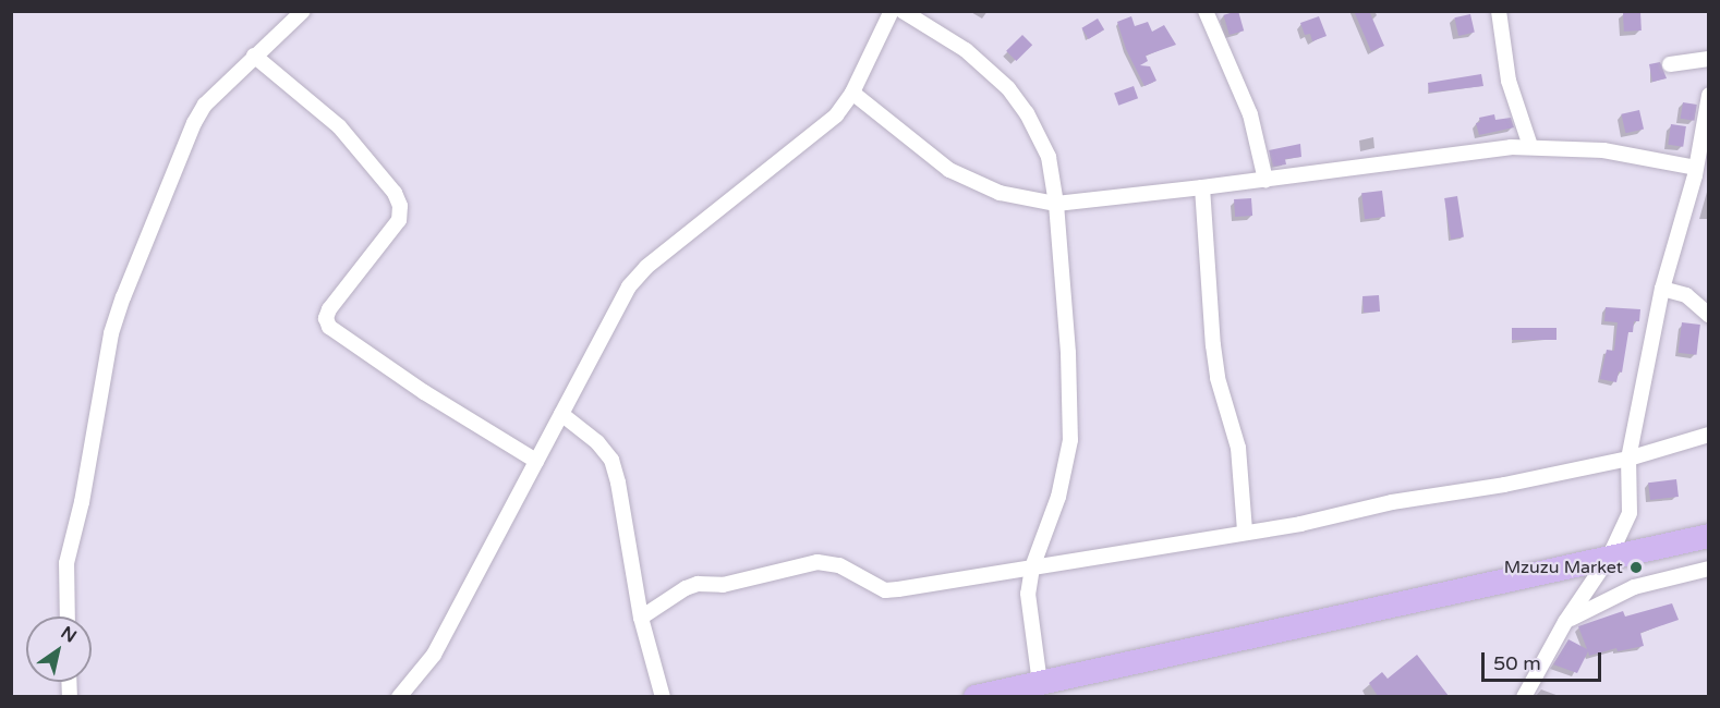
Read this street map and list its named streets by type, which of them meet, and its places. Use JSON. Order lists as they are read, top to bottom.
{
  "places": ["Mzuzu Market"],
  "scale_bar": "50 m",
  "north": "top right"
}
